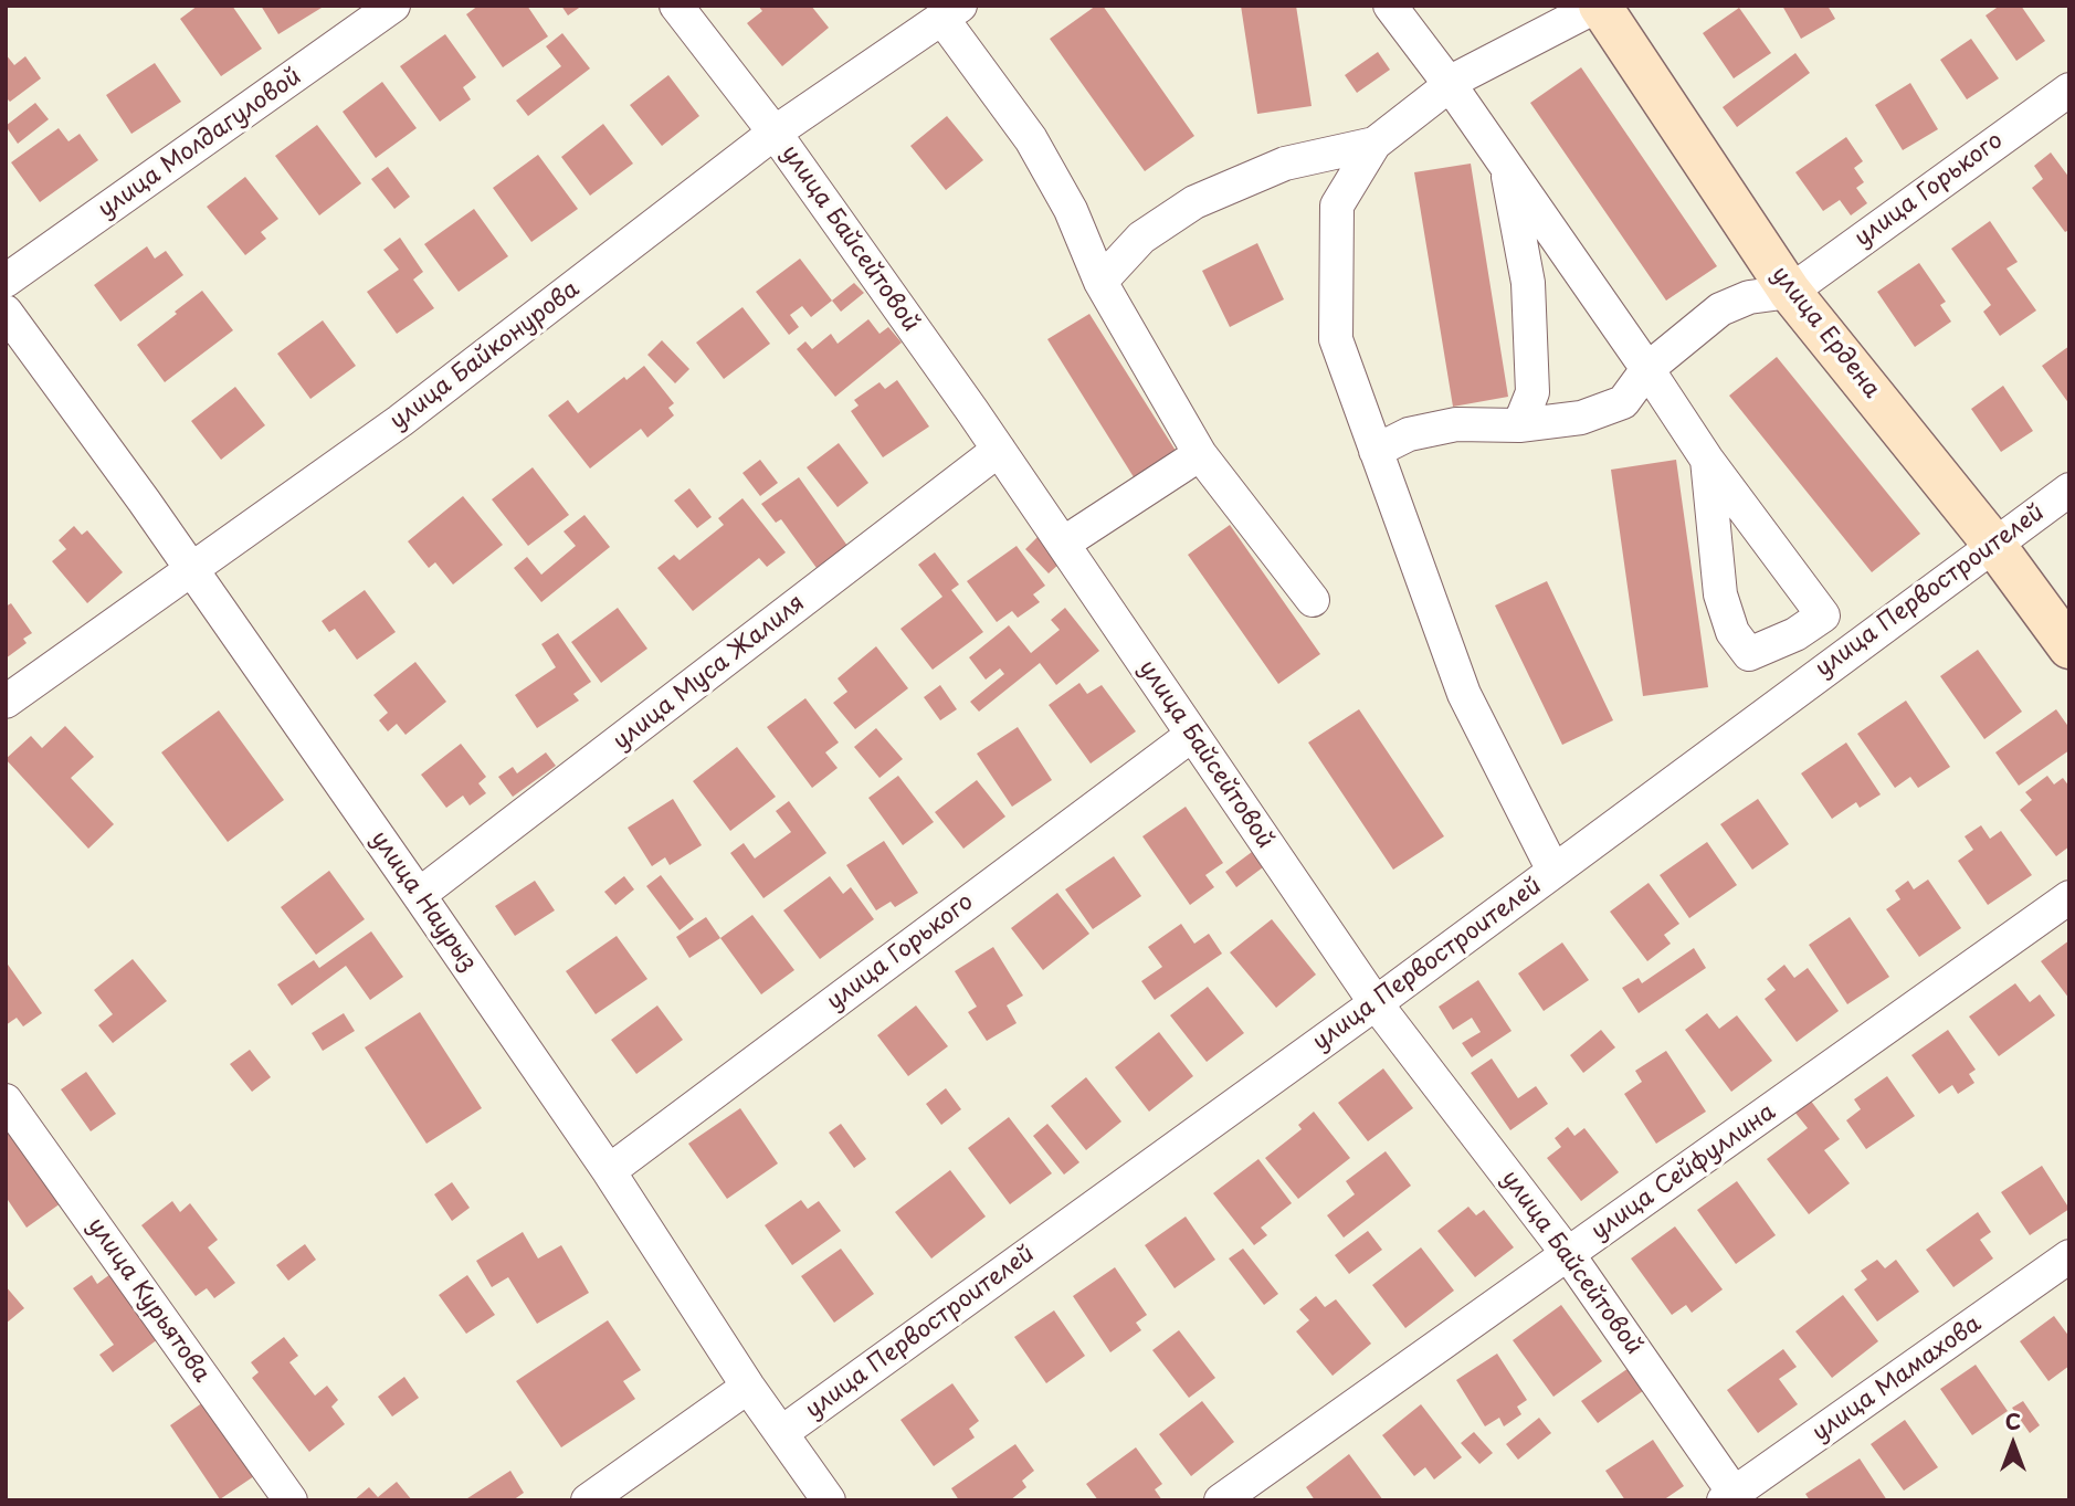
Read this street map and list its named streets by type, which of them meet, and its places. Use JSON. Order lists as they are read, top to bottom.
{
  "streets": {
    "street": [
      "улица Молдагуловой",
      "улица Горького",
      "улица Байсейтовой",
      "улица Ердена",
      "улица Байконурова",
      "улица Первостроителей",
      "улица Муса Жалиля",
      "улица Наурыз",
      "улица Сейфуллина",
      "улица Курьятова",
      "улица Мамахова"
    ]
  },
  "crossings": [
    ["улица Горького", "улица Байсейтовой"],
    ["улица Горького", "улица Ердена"],
    ["улица Горького", "улица Наурыз"],
    ["улица Байсейтовой", "улица Байконурова"],
    ["улица Байсейтовой", "улица Первостроителей"],
    ["улица Байсейтовой", "улица Муса Жалиля"],
    ["улица Байсейтовой", "улица Сейфуллина"],
    ["улица Байсейтовой", "улица Мамахова"],
    ["улица Ердена", "улица Первостроителей"],
    ["улица Байконурова", "улица Наурыз"],
    ["улица Первостроителей", "улица Наурыз"],
    ["улица Муса Жалиля", "улица Наурыз"]
  ],
  "north": "top"
}
